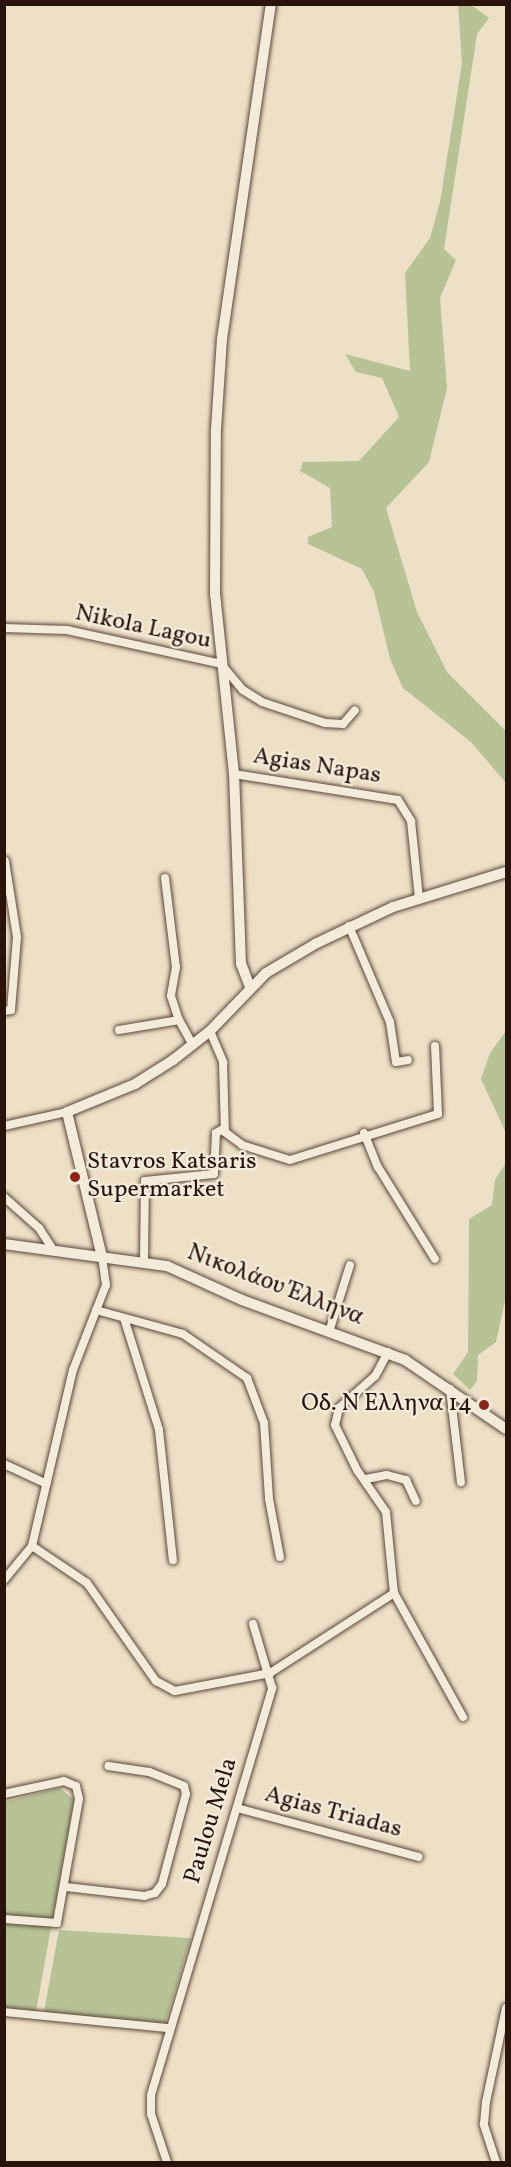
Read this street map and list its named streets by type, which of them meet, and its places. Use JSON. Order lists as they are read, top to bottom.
{
  "streets": {
    "street": [
      "Nikola Lagou",
      "Agias Napas",
      "Νικολάου Έλληνα",
      "Agias Triadas",
      "Paulou Mela"
    ]
  },
  "crossings": [
    ["Agias Triadas", "Paulou Mela"]
  ],
  "places": ["Stavros Katsaris Supermarket", "Οδ. Ν Ελληνα 14"]
}
